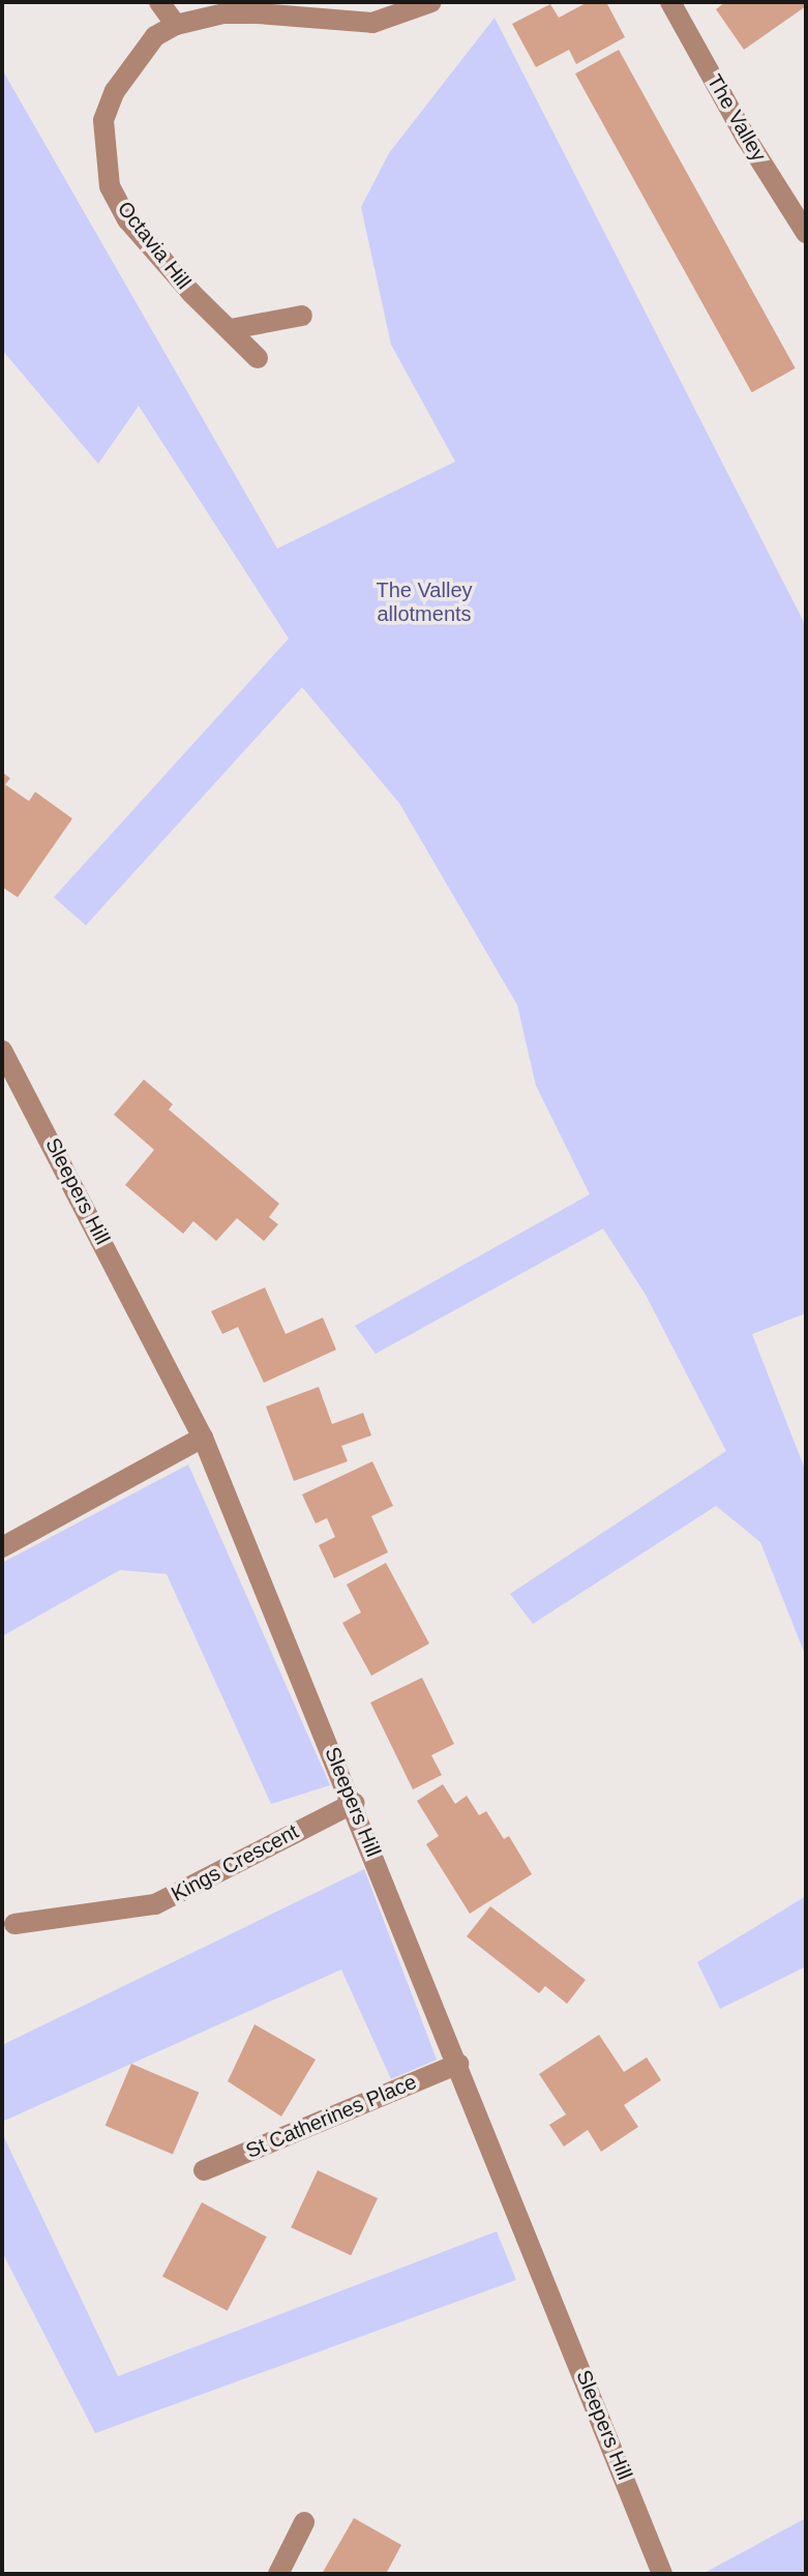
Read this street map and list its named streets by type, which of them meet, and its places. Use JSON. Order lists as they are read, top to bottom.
{
  "streets": {
    "street": [
      "The Valley",
      "Octavia Hill",
      "Sleepers Hill",
      "Kings Crescent",
      "St Catherines Place"
    ]
  },
  "crossings": [
    ["Sleepers Hill", "Kings Crescent"],
    ["Sleepers Hill", "St Catherines Place"]
  ],
  "parks": ["The Valley allotments"]
}
